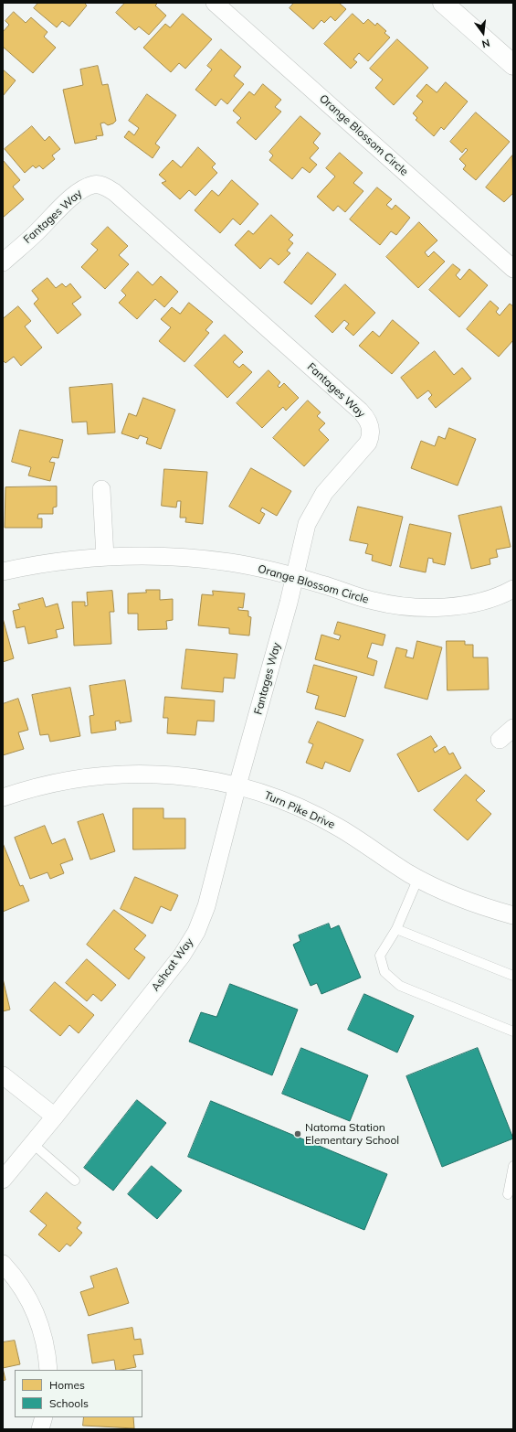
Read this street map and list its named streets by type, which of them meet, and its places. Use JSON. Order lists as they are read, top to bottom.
{
  "streets": {
    "street": [
      "Orange Blossom Circle",
      "Fantages Way",
      "Turn Pike Drive",
      "Ashcat Way"
    ]
  },
  "crossings": [
    ["Orange Blossom Circle", "Fantages Way"],
    ["Fantages Way", "Turn Pike Drive"],
    ["Fantages Way", "Ashcat Way"],
    ["Turn Pike Drive", "Ashcat Way"]
  ],
  "places": ["Natoma Station Elementary School"],
  "legend": ["Homes", "Schools"],
  "north": "bottom"
}
